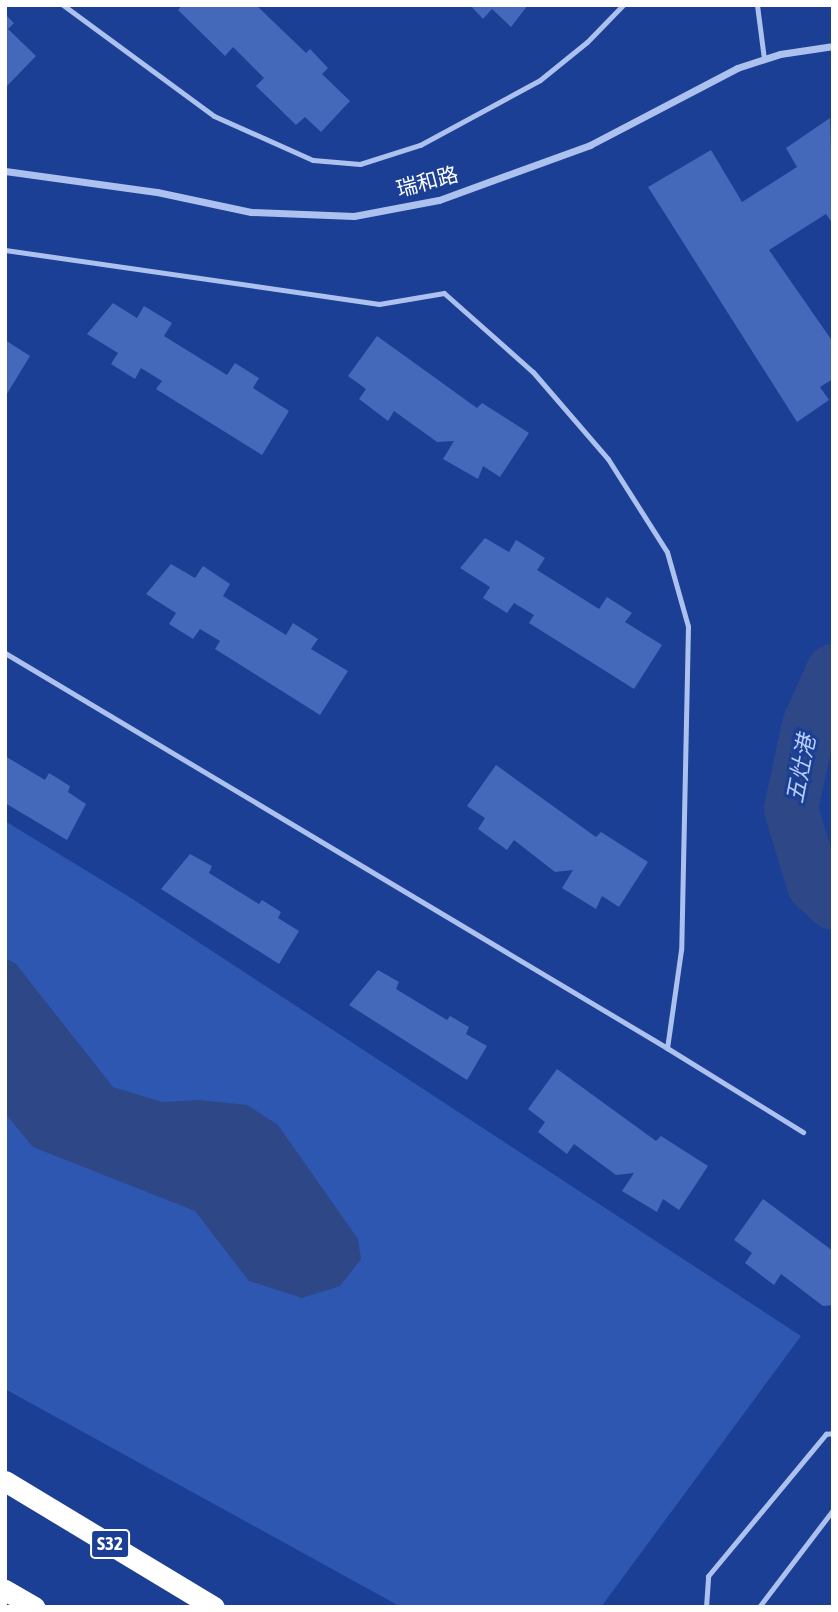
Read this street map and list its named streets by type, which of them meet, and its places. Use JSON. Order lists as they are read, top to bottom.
{
  "streets": {
    "highway": ["S32"],
    "street": ["瑞和路"]
  },
  "water": ["五灶港"]
}
